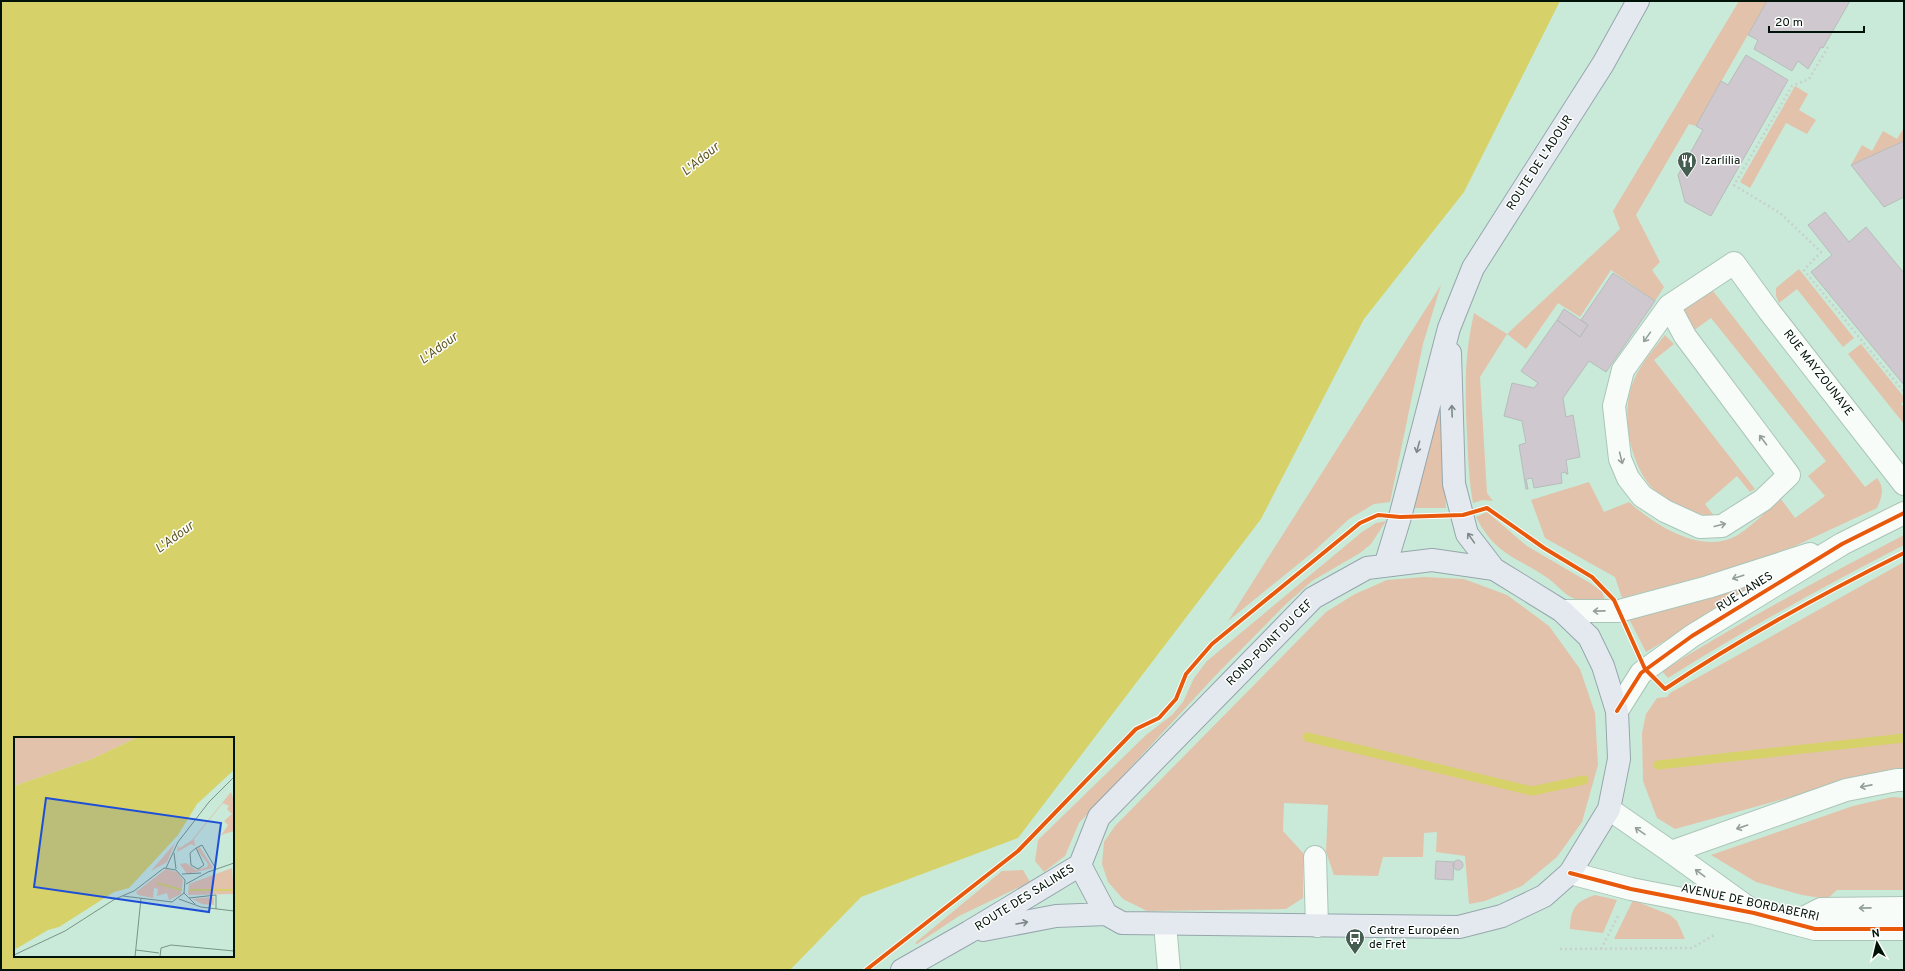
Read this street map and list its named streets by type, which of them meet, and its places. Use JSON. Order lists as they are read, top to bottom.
{
  "streets": {
    "main road": ["ROUTE DE L'ADOUR", "ROND-POINT DU CEF", "ROUTE DES SALINES"],
    "street": ["RUE MAYZOUNAVE", "RUE LANES", "AVENUE DE BORDABERRI"]
  },
  "crossings": [
    ["ROUTE DE L'ADOUR", "ROND-POINT DU CEF"],
    ["RUE LANES", "ROND-POINT DU CEF"],
    ["ROND-POINT DU CEF", "ROUTE DES SALINES"],
    ["ROND-POINT DU CEF", "AVENUE DE BORDABERRI"]
  ],
  "water": ["L'Adour"],
  "places": {
    "restaurant": ["Izarlilia"],
    "bus stop": ["Centre Européen de Fret"]
  },
  "scale_bar": "20 m",
  "north": "top"
}
